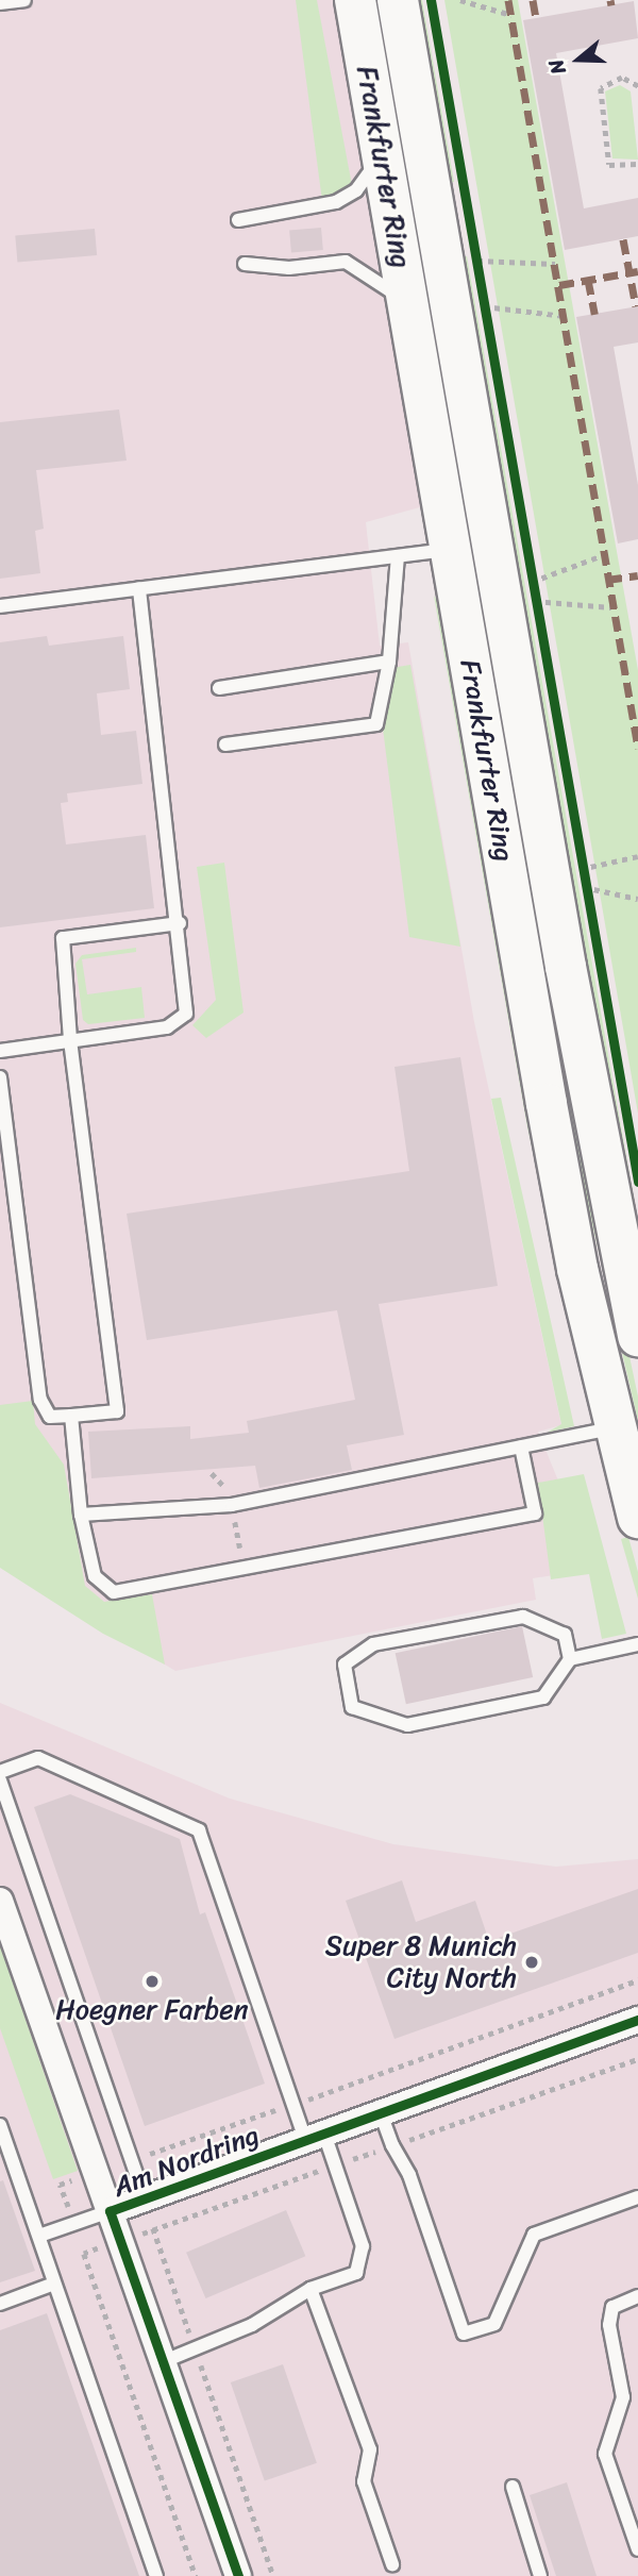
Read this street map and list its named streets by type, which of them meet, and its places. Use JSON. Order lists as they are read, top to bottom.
{
  "streets": {
    "main road": ["Frankfurter Ring"],
    "street": ["Am Nordring"]
  },
  "places": ["Super 8 Munich City North", "Hoegner Farben"],
  "north": "left"
}
